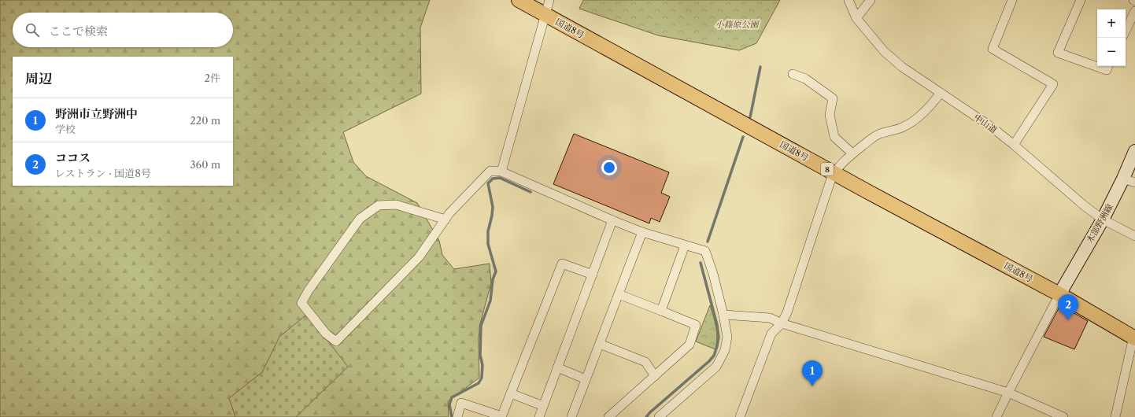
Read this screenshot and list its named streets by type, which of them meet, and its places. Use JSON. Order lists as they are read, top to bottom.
{
  "streets": {
    "highway": ["国道8号", "8"],
    "main road": ["木部野洲線"],
    "street": ["中山道"]
  },
  "crossings": [
    ["国道8号", "木部野洲線"],
    ["中山道", "木部野洲線"]
  ],
  "parks": ["小篠原公園"],
  "page": {
    "map_buttons": ["+", "−"],
    "search": "ここで検索",
    "heading": ["周辺", "2件"],
    "list": [
      {
        "mark": "1",
        "name": "野洲市立野洲中",
        "note": "学校",
        "value": "220 m"
      },
      {
        "mark": "2",
        "name": "ココス",
        "note": "レストラン · 国道8号",
        "value": "360 m"
      }
    ],
    "pins": ["2", "1"]
  }
}
